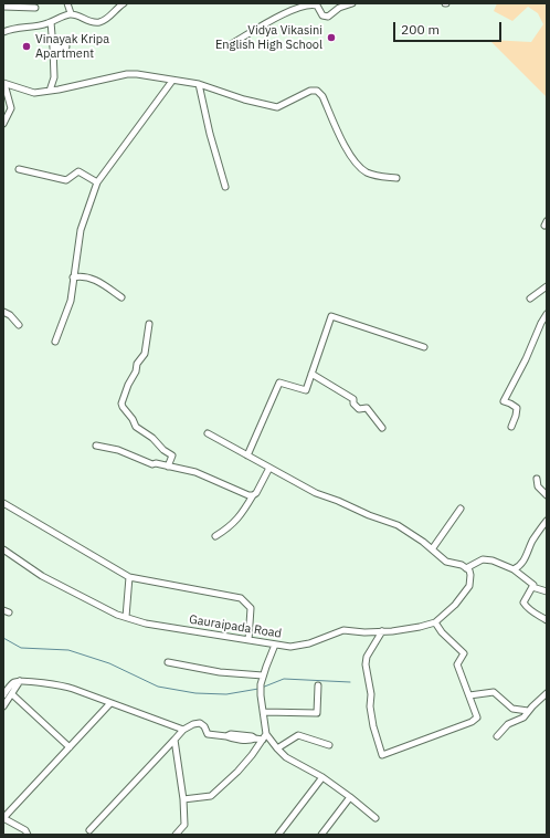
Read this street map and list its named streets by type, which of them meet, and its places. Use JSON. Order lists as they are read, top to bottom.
{
  "streets": {
    "street": ["Gauraipada Road"]
  },
  "places": ["Vidya Vikasini English High School", "Vinayak Kripa Apartment"],
  "scale_bar": "200 m"
}
